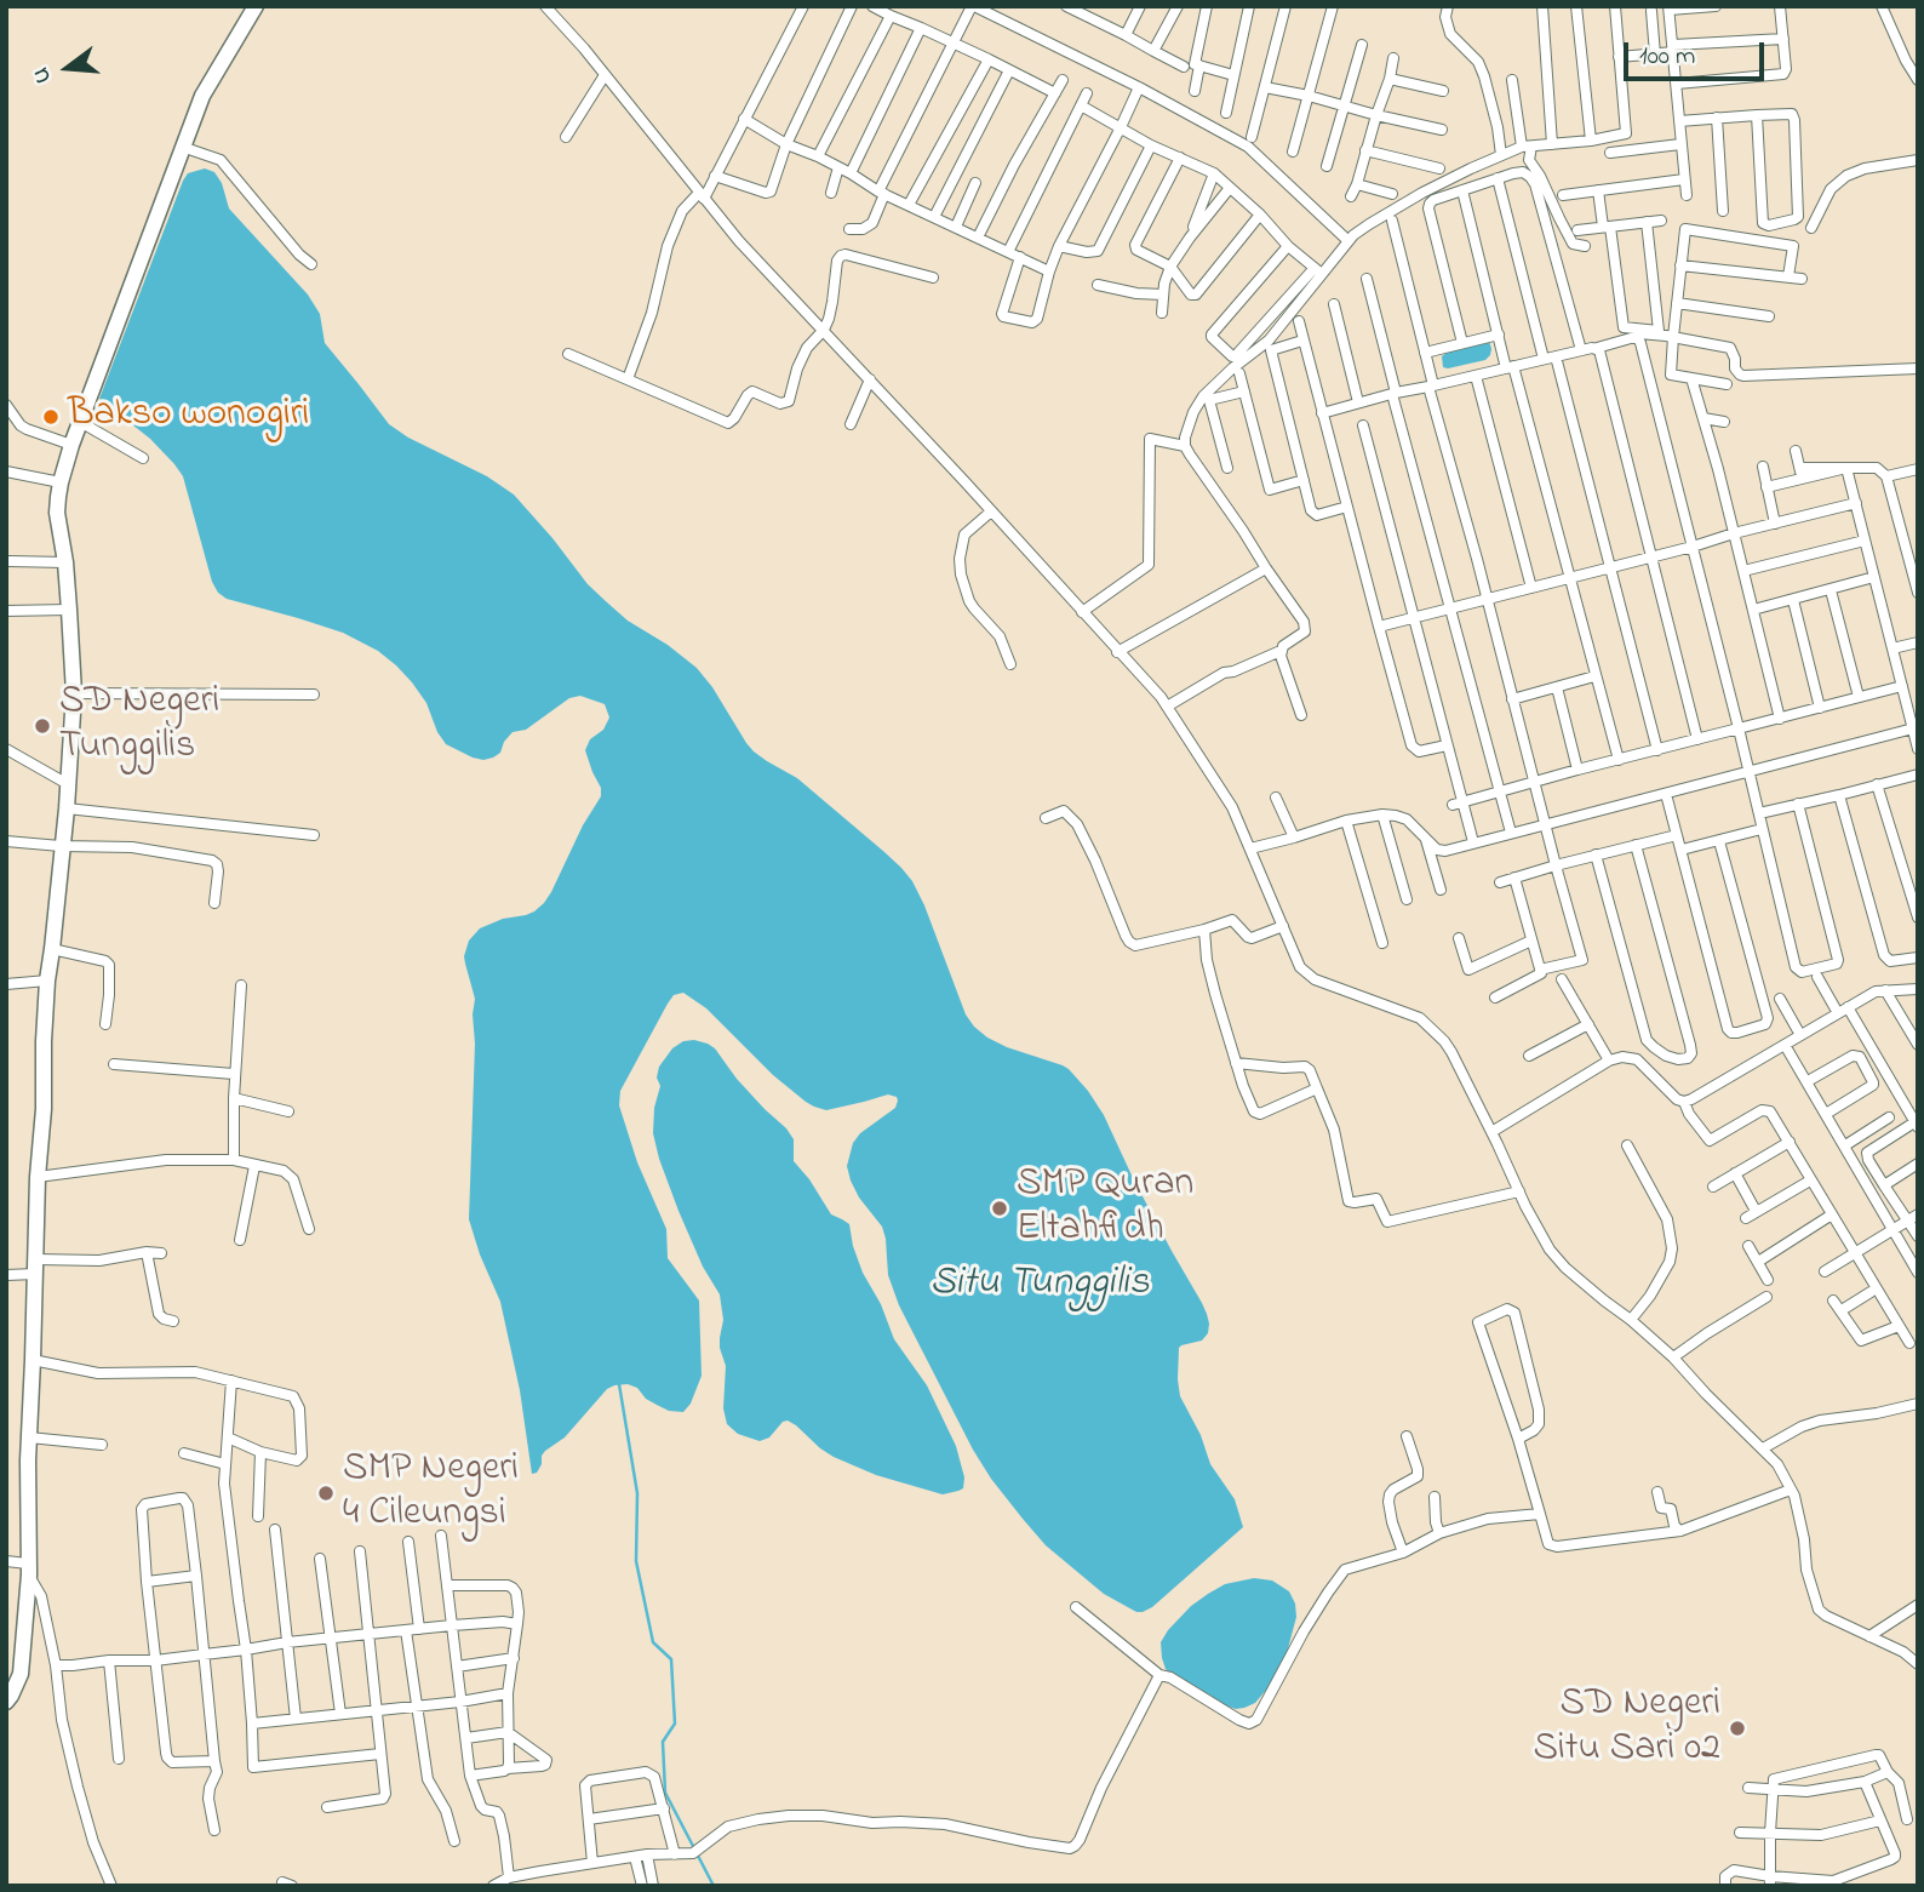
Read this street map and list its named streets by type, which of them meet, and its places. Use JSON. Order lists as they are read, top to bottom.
{
  "water": ["Situ Tunggilis"],
  "places": [
    "Bakso wonogiri",
    "SD Negeri Tunggilis",
    "SMP Quran Eltahfidh",
    "SMP Negeri 4 Cileungsi",
    "SD Negeri Situ Sari 02"
  ],
  "scale_bar": "100 m",
  "north": "left"
}
